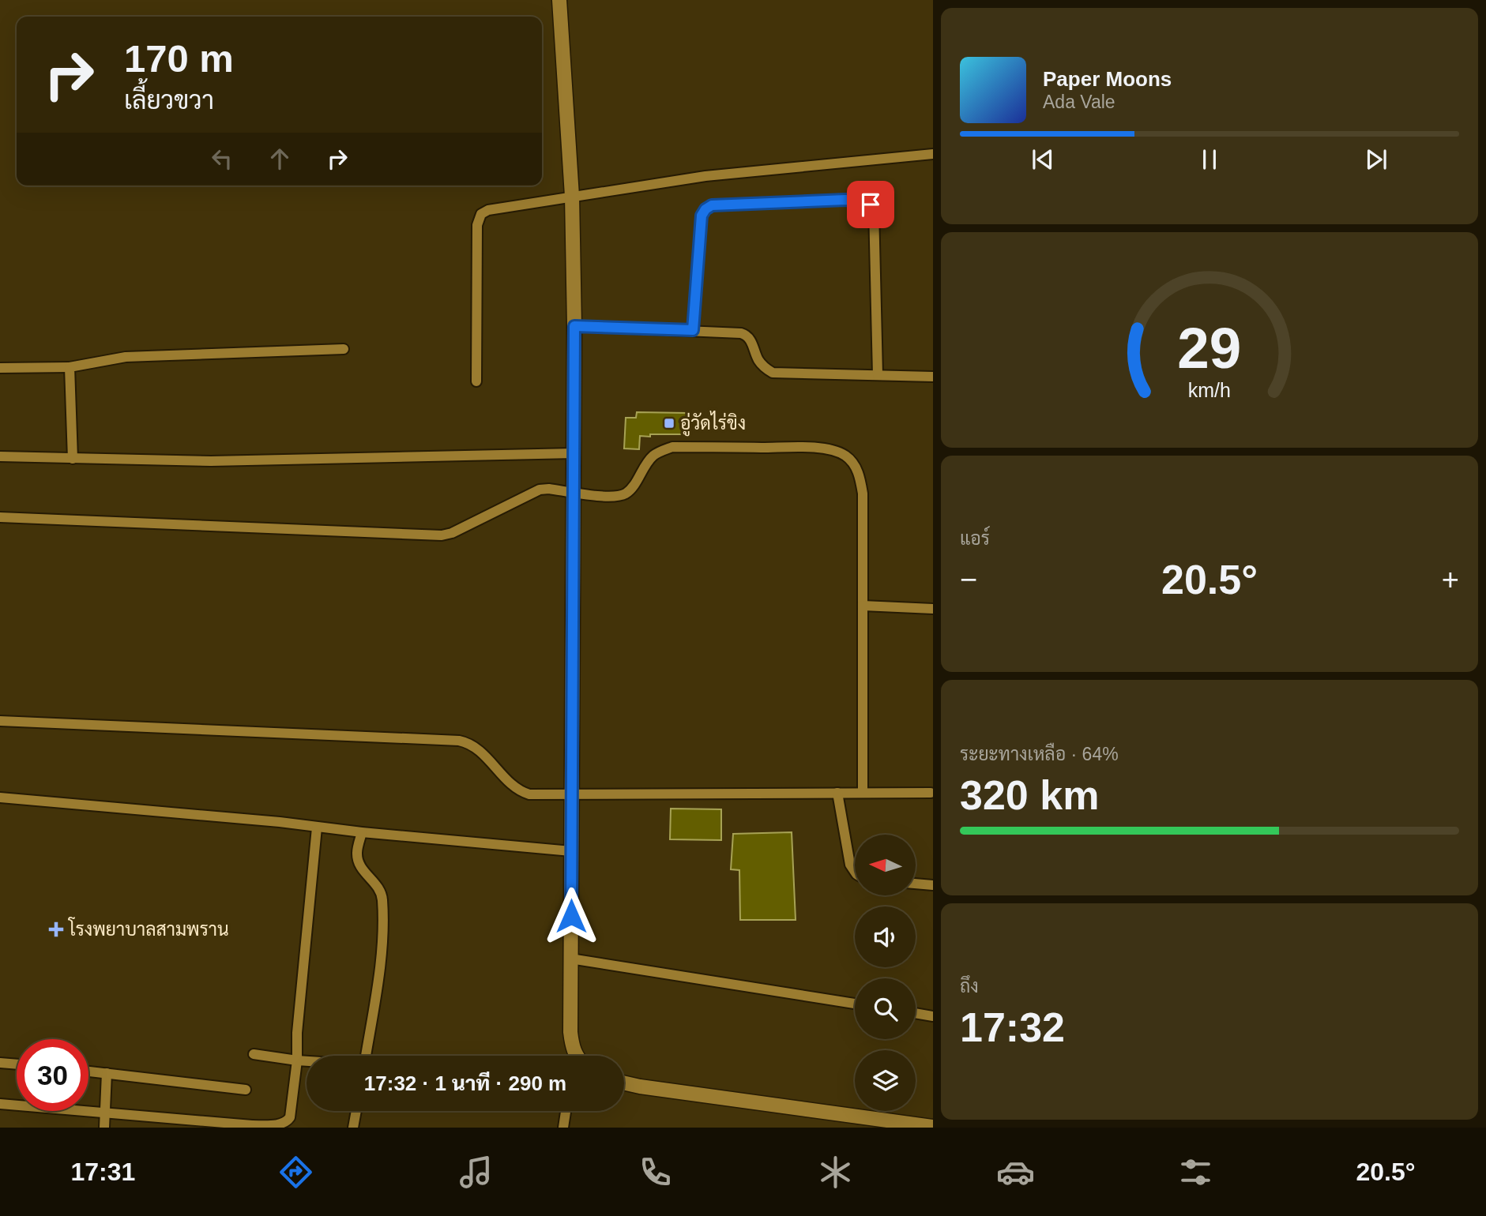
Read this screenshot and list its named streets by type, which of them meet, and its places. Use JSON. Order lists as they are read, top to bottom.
{
  "places": {
    "transit": ["อู่วัดไร่ขิง"],
    "health": ["โรงพยาบาลสามพราน"]
  },
  "north": "left",
  "page": {
    "turn": ["170 m", "เลี้ยวขวา"],
    "song": ["Paper Moons", "Ada Vale"],
    "tile": [
      "แอร์",
      ["ระยะทางเหลือ · 64%", "320 km"],
      ["ถึง", "17:32"]
    ],
    "heat": ["−", "20.5°", "+"],
    "limit": "30",
    "trip": "17:32 · 1 นาที · 290 m",
    "tabs": ["17:31", "20.5°"],
    "gauge": ["29", "km/h"]
  }
}
